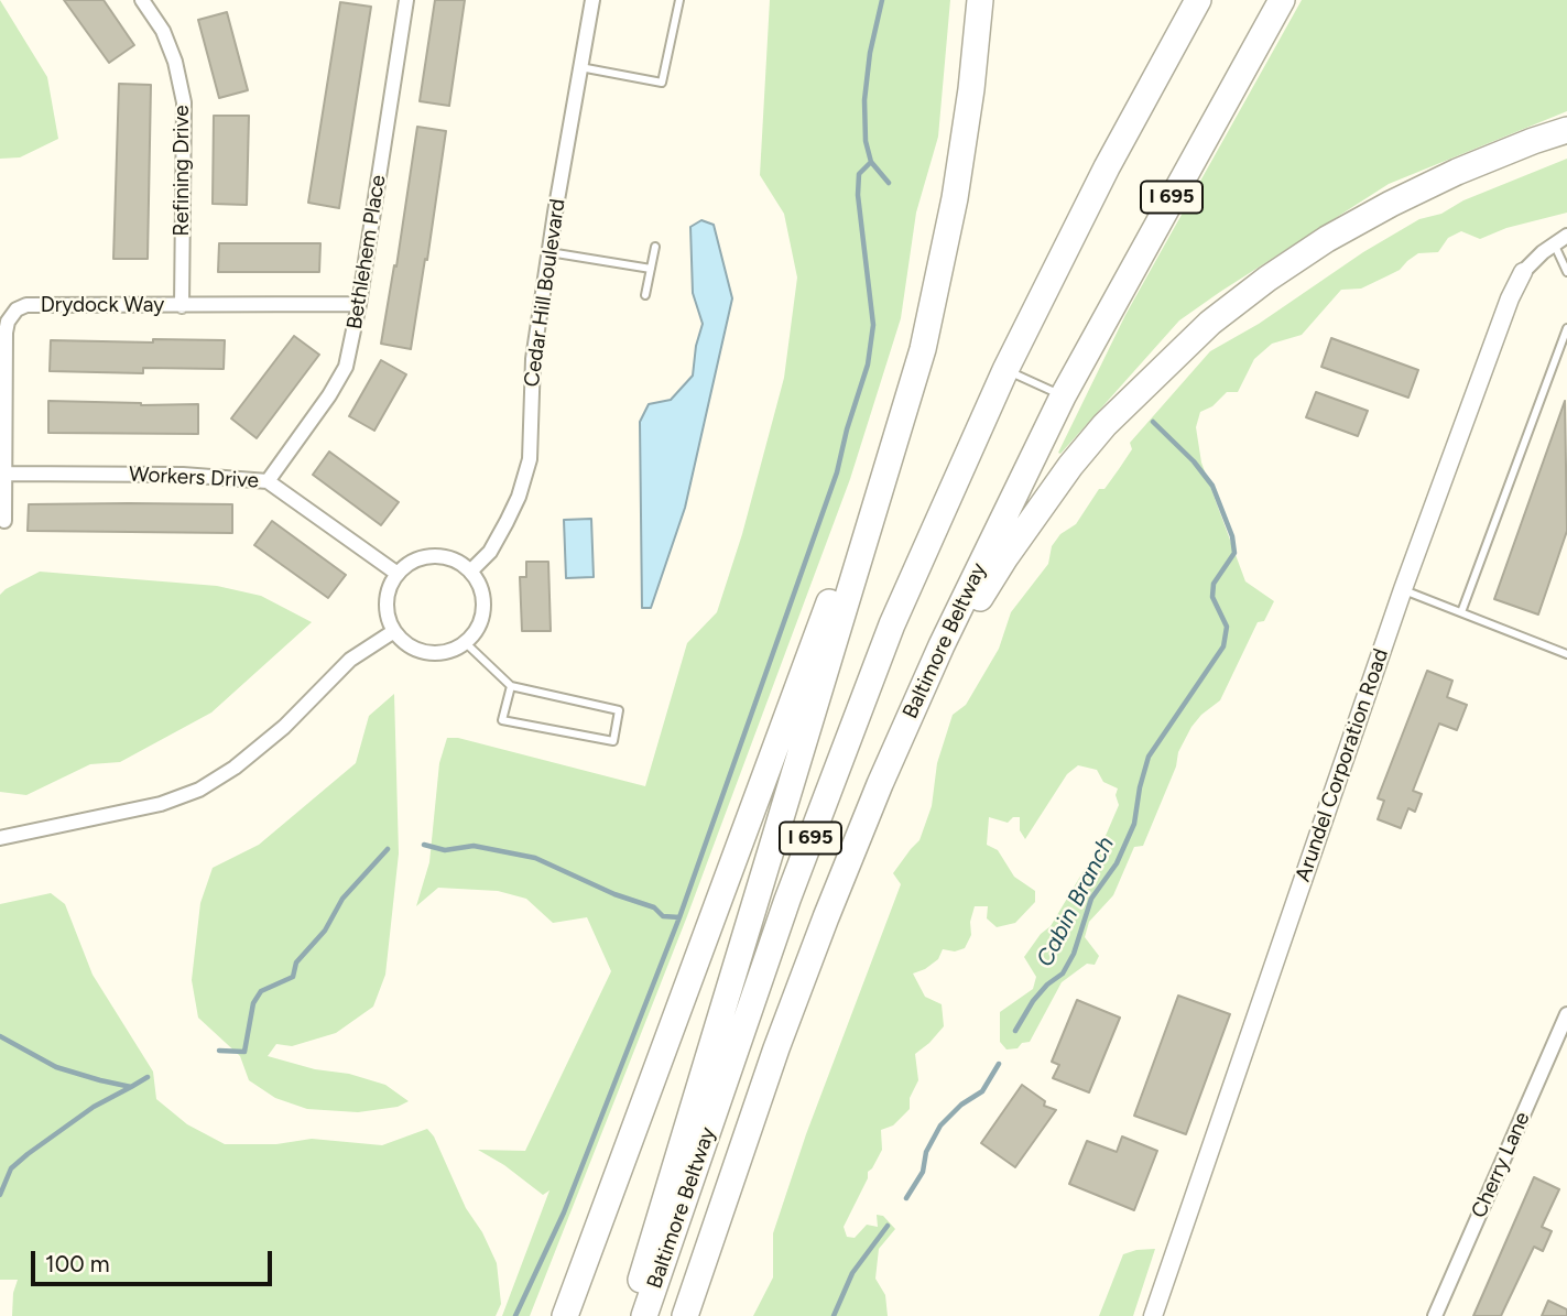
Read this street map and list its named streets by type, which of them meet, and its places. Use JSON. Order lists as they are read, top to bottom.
{
  "streets": {
    "highway": ["I 695", "Baltimore Beltway"],
    "street": [
      "Refining Drive",
      "Bethlehem Place",
      "Cedar Hill Boulevard",
      "Drydock Way",
      "Workers Drive",
      "Arundel Corporation Road",
      "Cherry Lane"
    ]
  },
  "crossings": [
    ["Refining Drive", "Drydock Way"],
    ["Bethlehem Place", "Drydock Way"],
    ["Bethlehem Place", "Workers Drive"],
    ["Cedar Hill Boulevard", "Workers Drive"],
    ["Drydock Way", "Workers Drive"]
  ],
  "water": ["Cabin Branch"],
  "scale_bar": "100 m"
}
